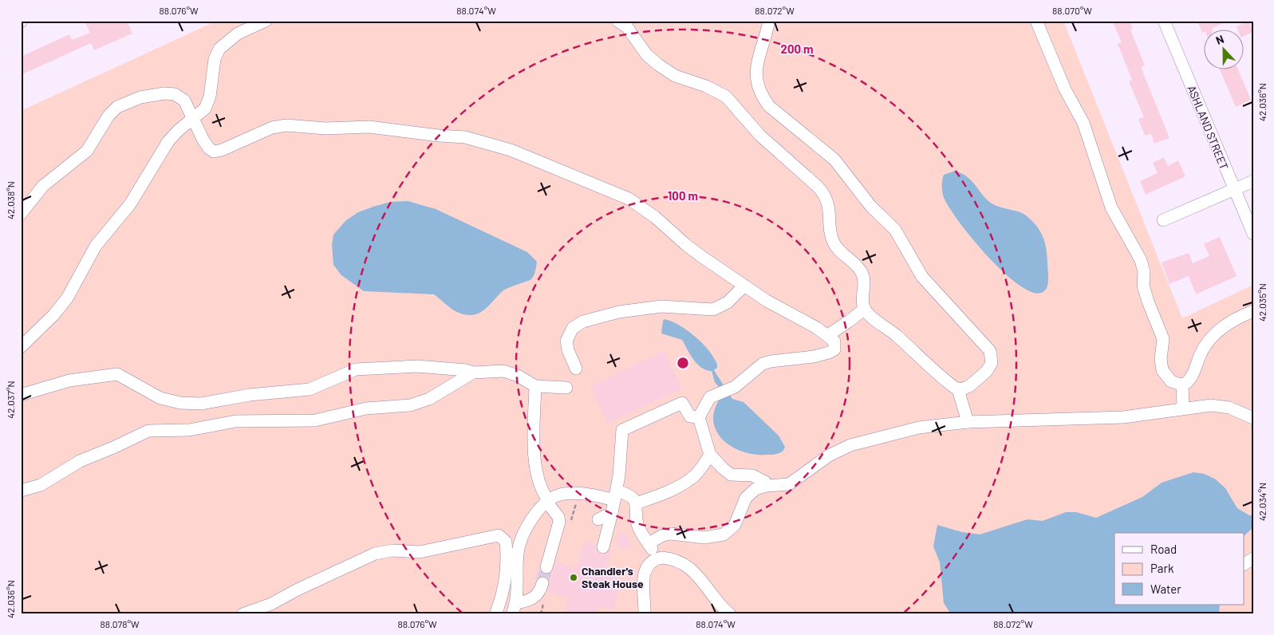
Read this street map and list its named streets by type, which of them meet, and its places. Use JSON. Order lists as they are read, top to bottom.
{
  "streets": {
    "street": ["ASHLAND STREET"]
  },
  "places": ["Chandler's Steak House"],
  "legend": ["Road", "Park", "Water"],
  "north": "top",
  "coordinates": [
    "88.076°W",
    "88.074°W",
    "88.072°W",
    "88.070°W",
    "42.036°N",
    "42.038°N",
    "42.035°N",
    "42.037°N",
    "42.034°N",
    "88.078°W"
  ],
  "rings": ["200 m", "100 m"]
}
